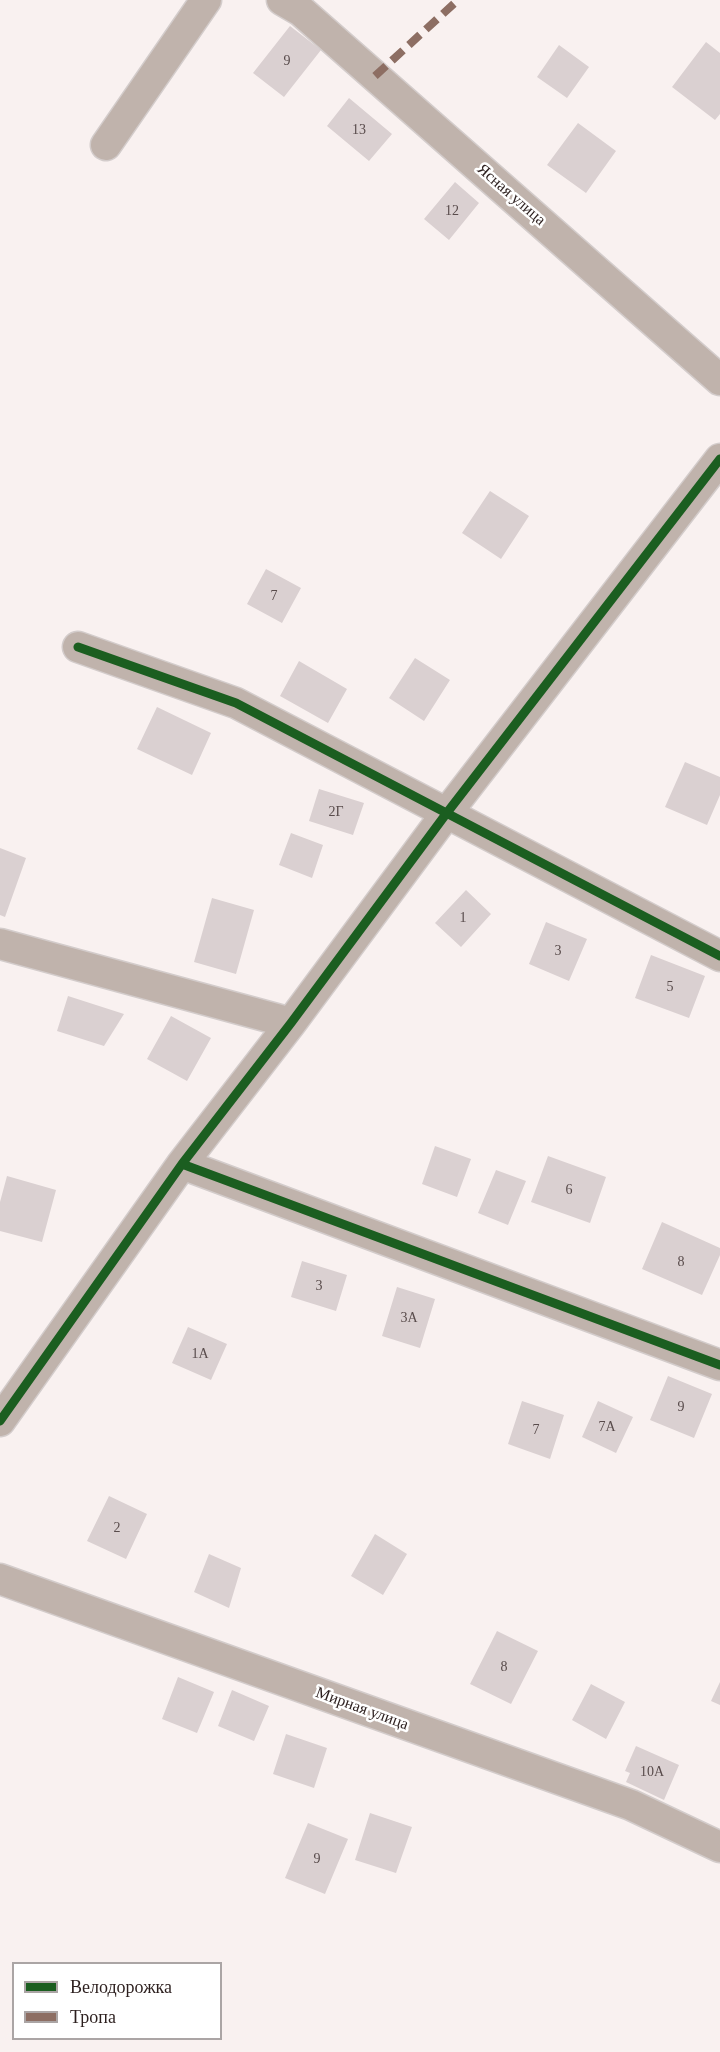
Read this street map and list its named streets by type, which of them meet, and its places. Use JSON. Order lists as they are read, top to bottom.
{
  "streets": {
    "street": ["Ясная улица", "Мирная улица"]
  },
  "house_numbers": [
    "9",
    "13",
    "12",
    "7",
    "2Г",
    "1",
    "3",
    "5",
    "6",
    "8",
    "3",
    "3А",
    "1А",
    "9",
    "7А",
    "7",
    "2",
    "8",
    "10А",
    "9"
  ],
  "legend": ["Велодорожка", "Тропа"]
}
